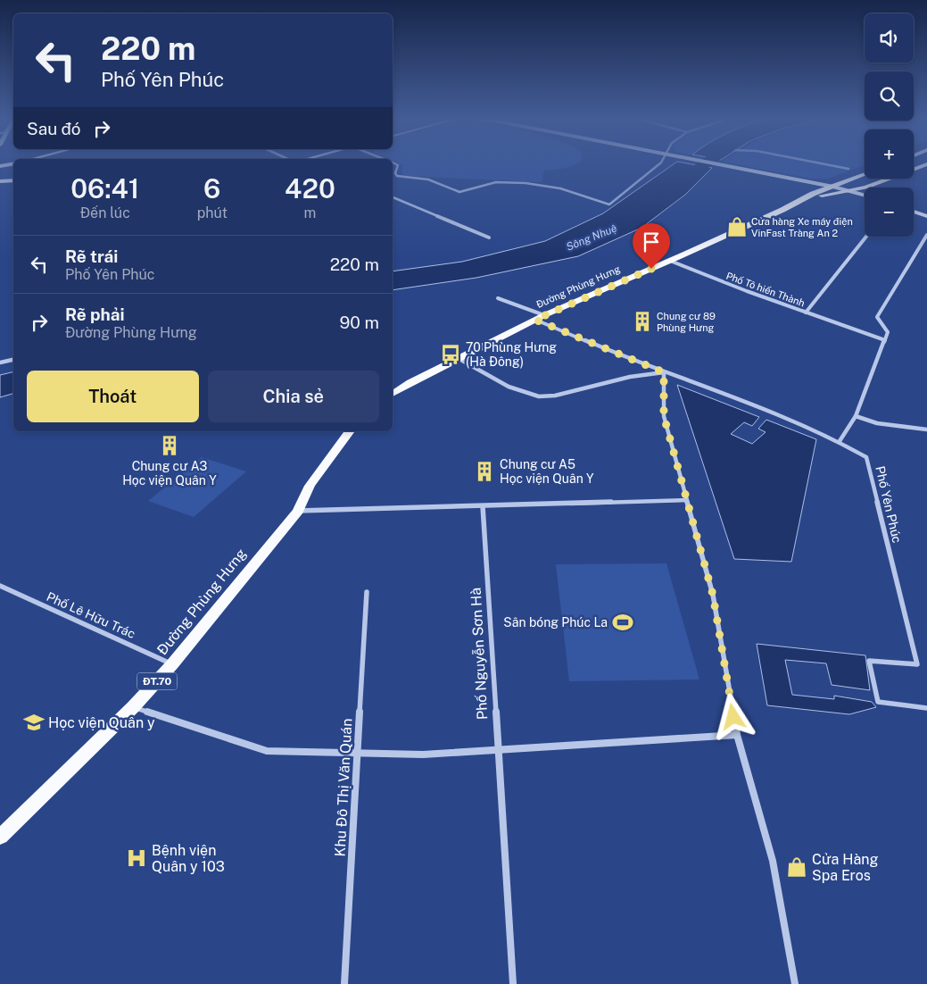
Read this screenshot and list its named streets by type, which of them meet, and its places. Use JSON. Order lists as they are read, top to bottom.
{
  "streets": {
    "main road": ["Đường Phùng Hưng", "ĐT.70"],
    "street": [
      "Phố Tô hiến Thành",
      "Phố Yên Phúc",
      "Phố Lê Hữu Trác",
      "Phố Nguyễn Sơn Hà",
      "Khu Đô Thị Văn Quán"
    ]
  },
  "crossings": [
    ["Đường Phùng Hưng", "Phố Tô hiến Thành"],
    ["Đường Phùng Hưng", "Phố Yên Phúc"],
    ["Đường Phùng Hưng", "Phố Lê Hữu Trác"]
  ],
  "water": ["Sông Nhuệ"],
  "places": {
    "shop": ["Cửa hàng Xe máy điện VinFast Tràng An 2", "Cửa Hàng Spa Eros"],
    "building": ["Chung cư 89 Phùng Hưng", "Chung cư A3 Học viện Quân Y", "Chung cư A5 Học viện Quân Y"],
    "bus stop": ["70 Phùng Hưng (Hà Đông)"],
    "sports": ["Sân bóng Phúc La"],
    "school or university": ["Học viện Quân y"],
    "hospital": ["Bệnh viện Quân y 103"]
  },
  "page": {
    "map_buttons": ["+", "−"],
    "turn": ["220 m", "Phố Yên Phúc"],
    "then": "Sau đó",
    "eta": [
      "06:41",
      "Đến lúc",
      "6",
      "phút",
      "420",
      "m"
    ],
    "list": [
      {
        "name": "Rẽ trái",
        "note": "Phố Yên Phúc",
        "value": "220 m"
      },
      {
        "name": "Rẽ phải",
        "note": "Đường Phùng Hưng",
        "value": "90 m"
      }
    ],
    "buttons": ["Thoát", "Chia sẻ"]
  }
}
